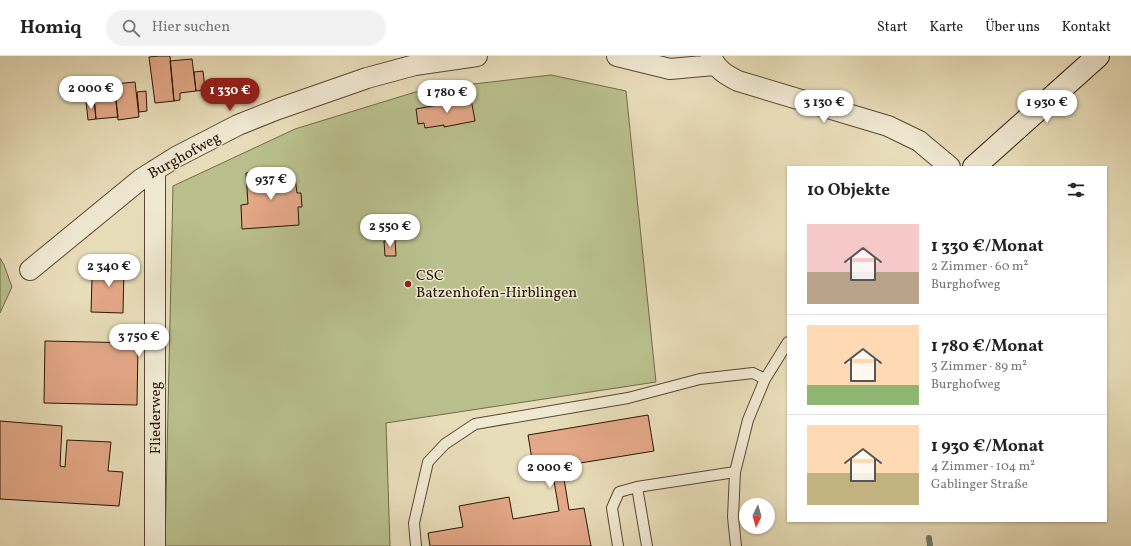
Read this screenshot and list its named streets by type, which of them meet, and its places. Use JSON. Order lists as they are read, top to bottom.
{
  "streets": {
    "street": ["Burghofweg", "Fliederweg"]
  },
  "crossings": [
    ["Burghofweg", "Fliederweg"]
  ],
  "places": ["CSC Batzenhofen-Hirblingen"],
  "north": "bottom",
  "page": {
    "header": "Homiq",
    "search": "Hier suchen",
    "nav": [
      "Start",
      "Karte",
      "Über uns",
      "Kontakt"
    ],
    "price": [
      "2 000 €",
      "1 330 €",
      "1 780 €",
      "3 130 €",
      "1 930 €",
      "937 €",
      "2 550 €",
      "2 340 €",
      "3 750 €",
      "2 000 €"
    ],
    "heading": "10 Objekte",
    "list": [
      {
        "name": "1 330 €/Monat",
        "note": "2 Zimmer · 60 m² · Burghofweg"
      },
      {
        "name": "1 780 €/Monat",
        "note": "3 Zimmer · 89 m² · Burghofweg"
      },
      {
        "name": "1 930 €/Monat",
        "note": "4 Zimmer · 104 m² · Gablinger Straße"
      }
    ]
  }
}
